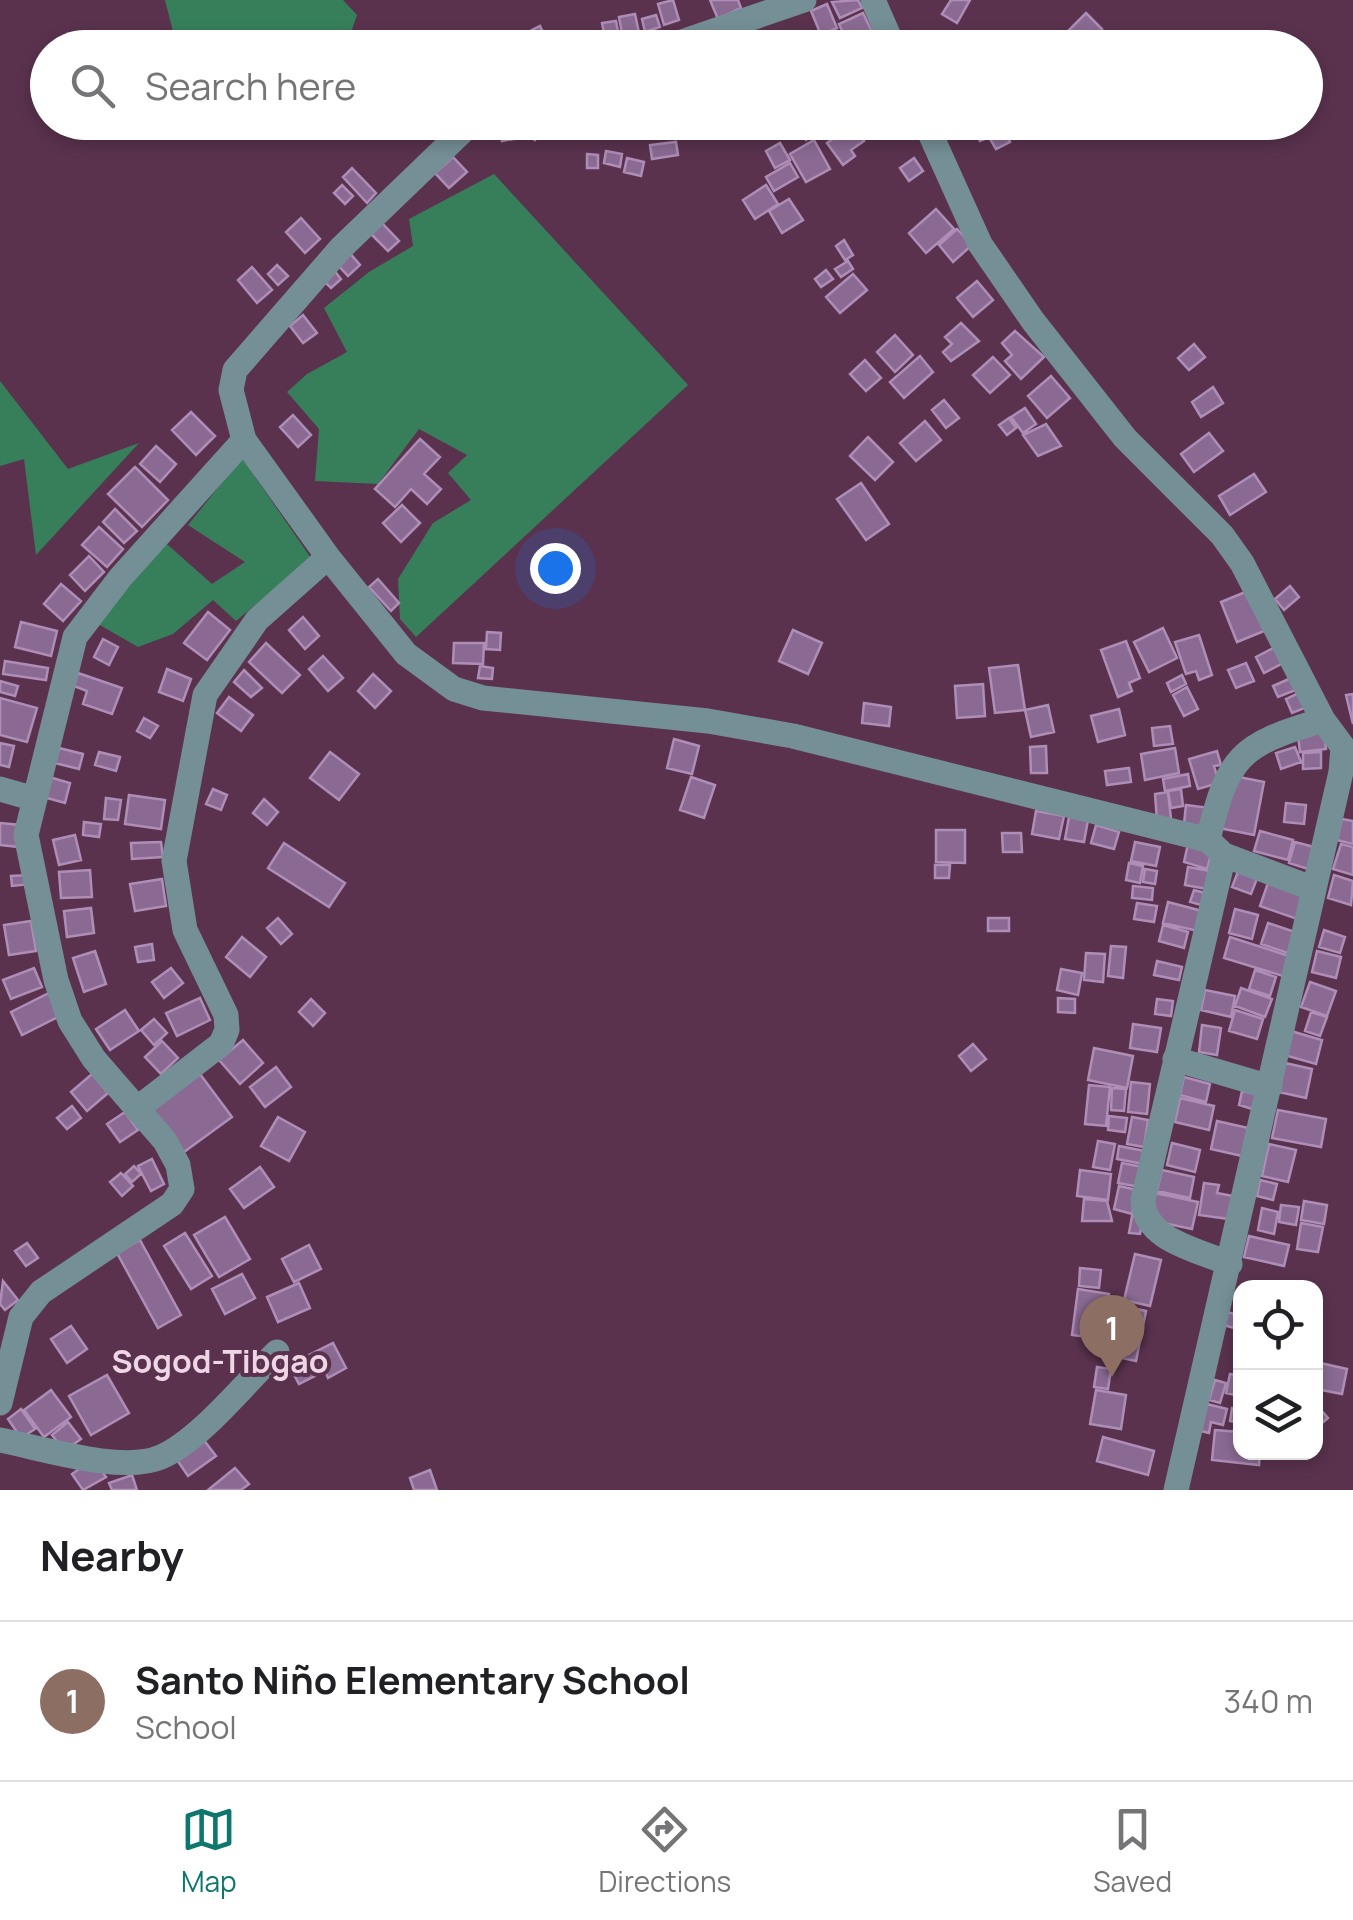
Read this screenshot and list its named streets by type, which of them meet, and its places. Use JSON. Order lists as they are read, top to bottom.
{
  "districts": ["Sogod-Tibgao"],
  "page": {
    "search": "Search here",
    "pins": "1",
    "heading": "Nearby",
    "list": [
      {
        "mark": "1",
        "name": "Santo Niño Elementary School",
        "note": "School",
        "value": "340 m"
      }
    ],
    "nav": ["Map", "Directions", "Saved"]
  }
}
